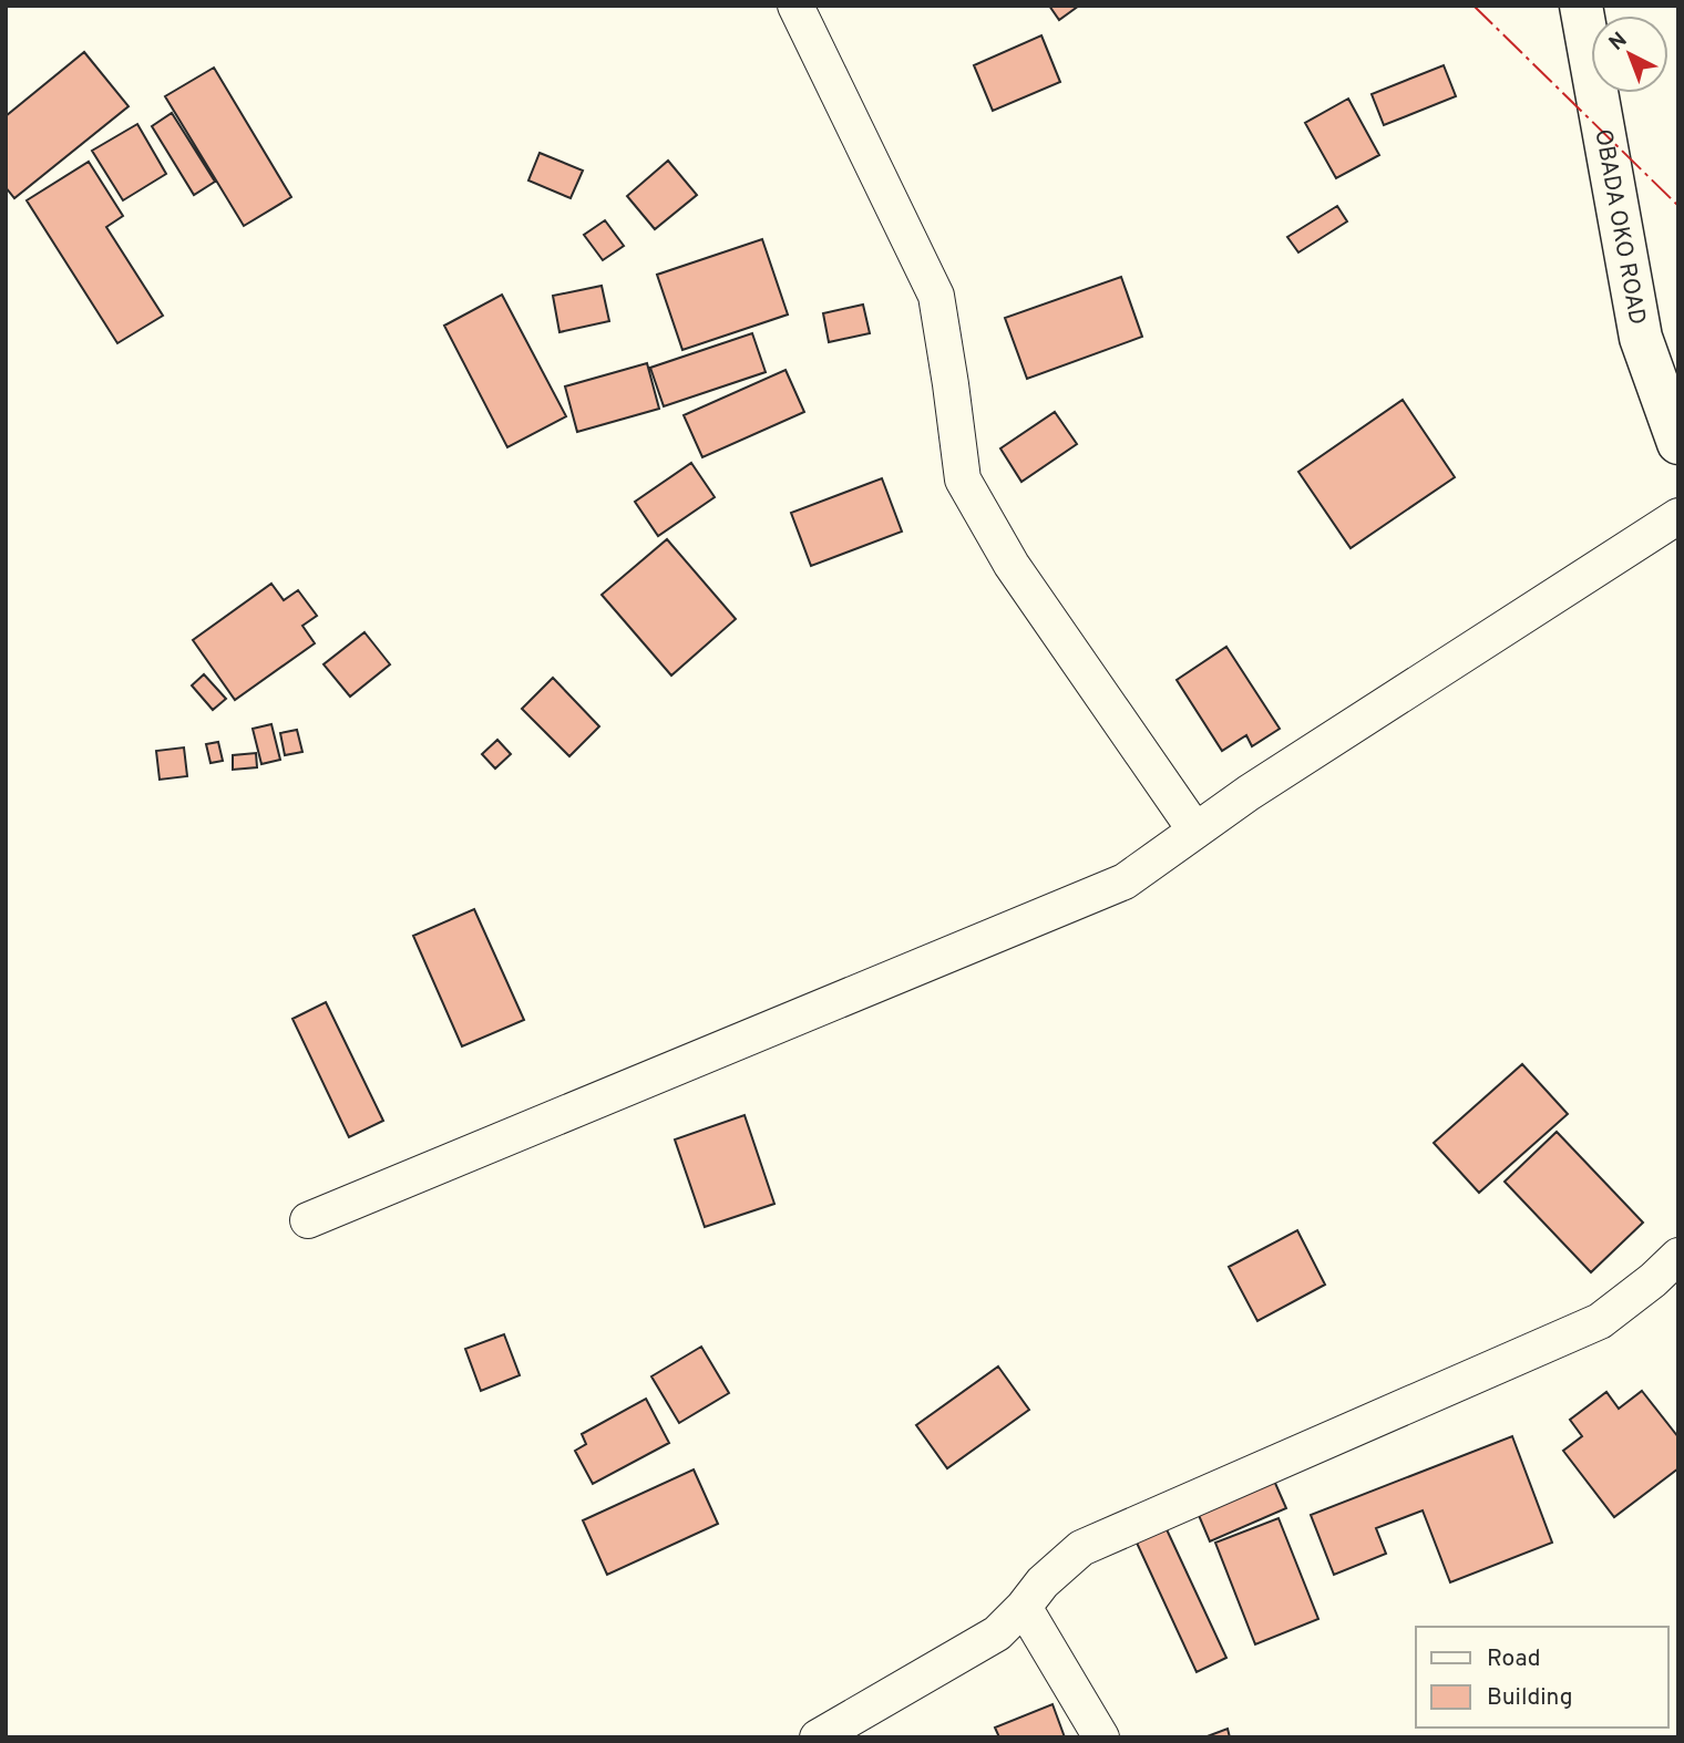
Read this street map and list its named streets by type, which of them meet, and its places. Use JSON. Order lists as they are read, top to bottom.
{
  "streets": {
    "main road": ["OBADA OKO ROAD"]
  },
  "legend": ["Road", "Building"],
  "north": "top left"
}
